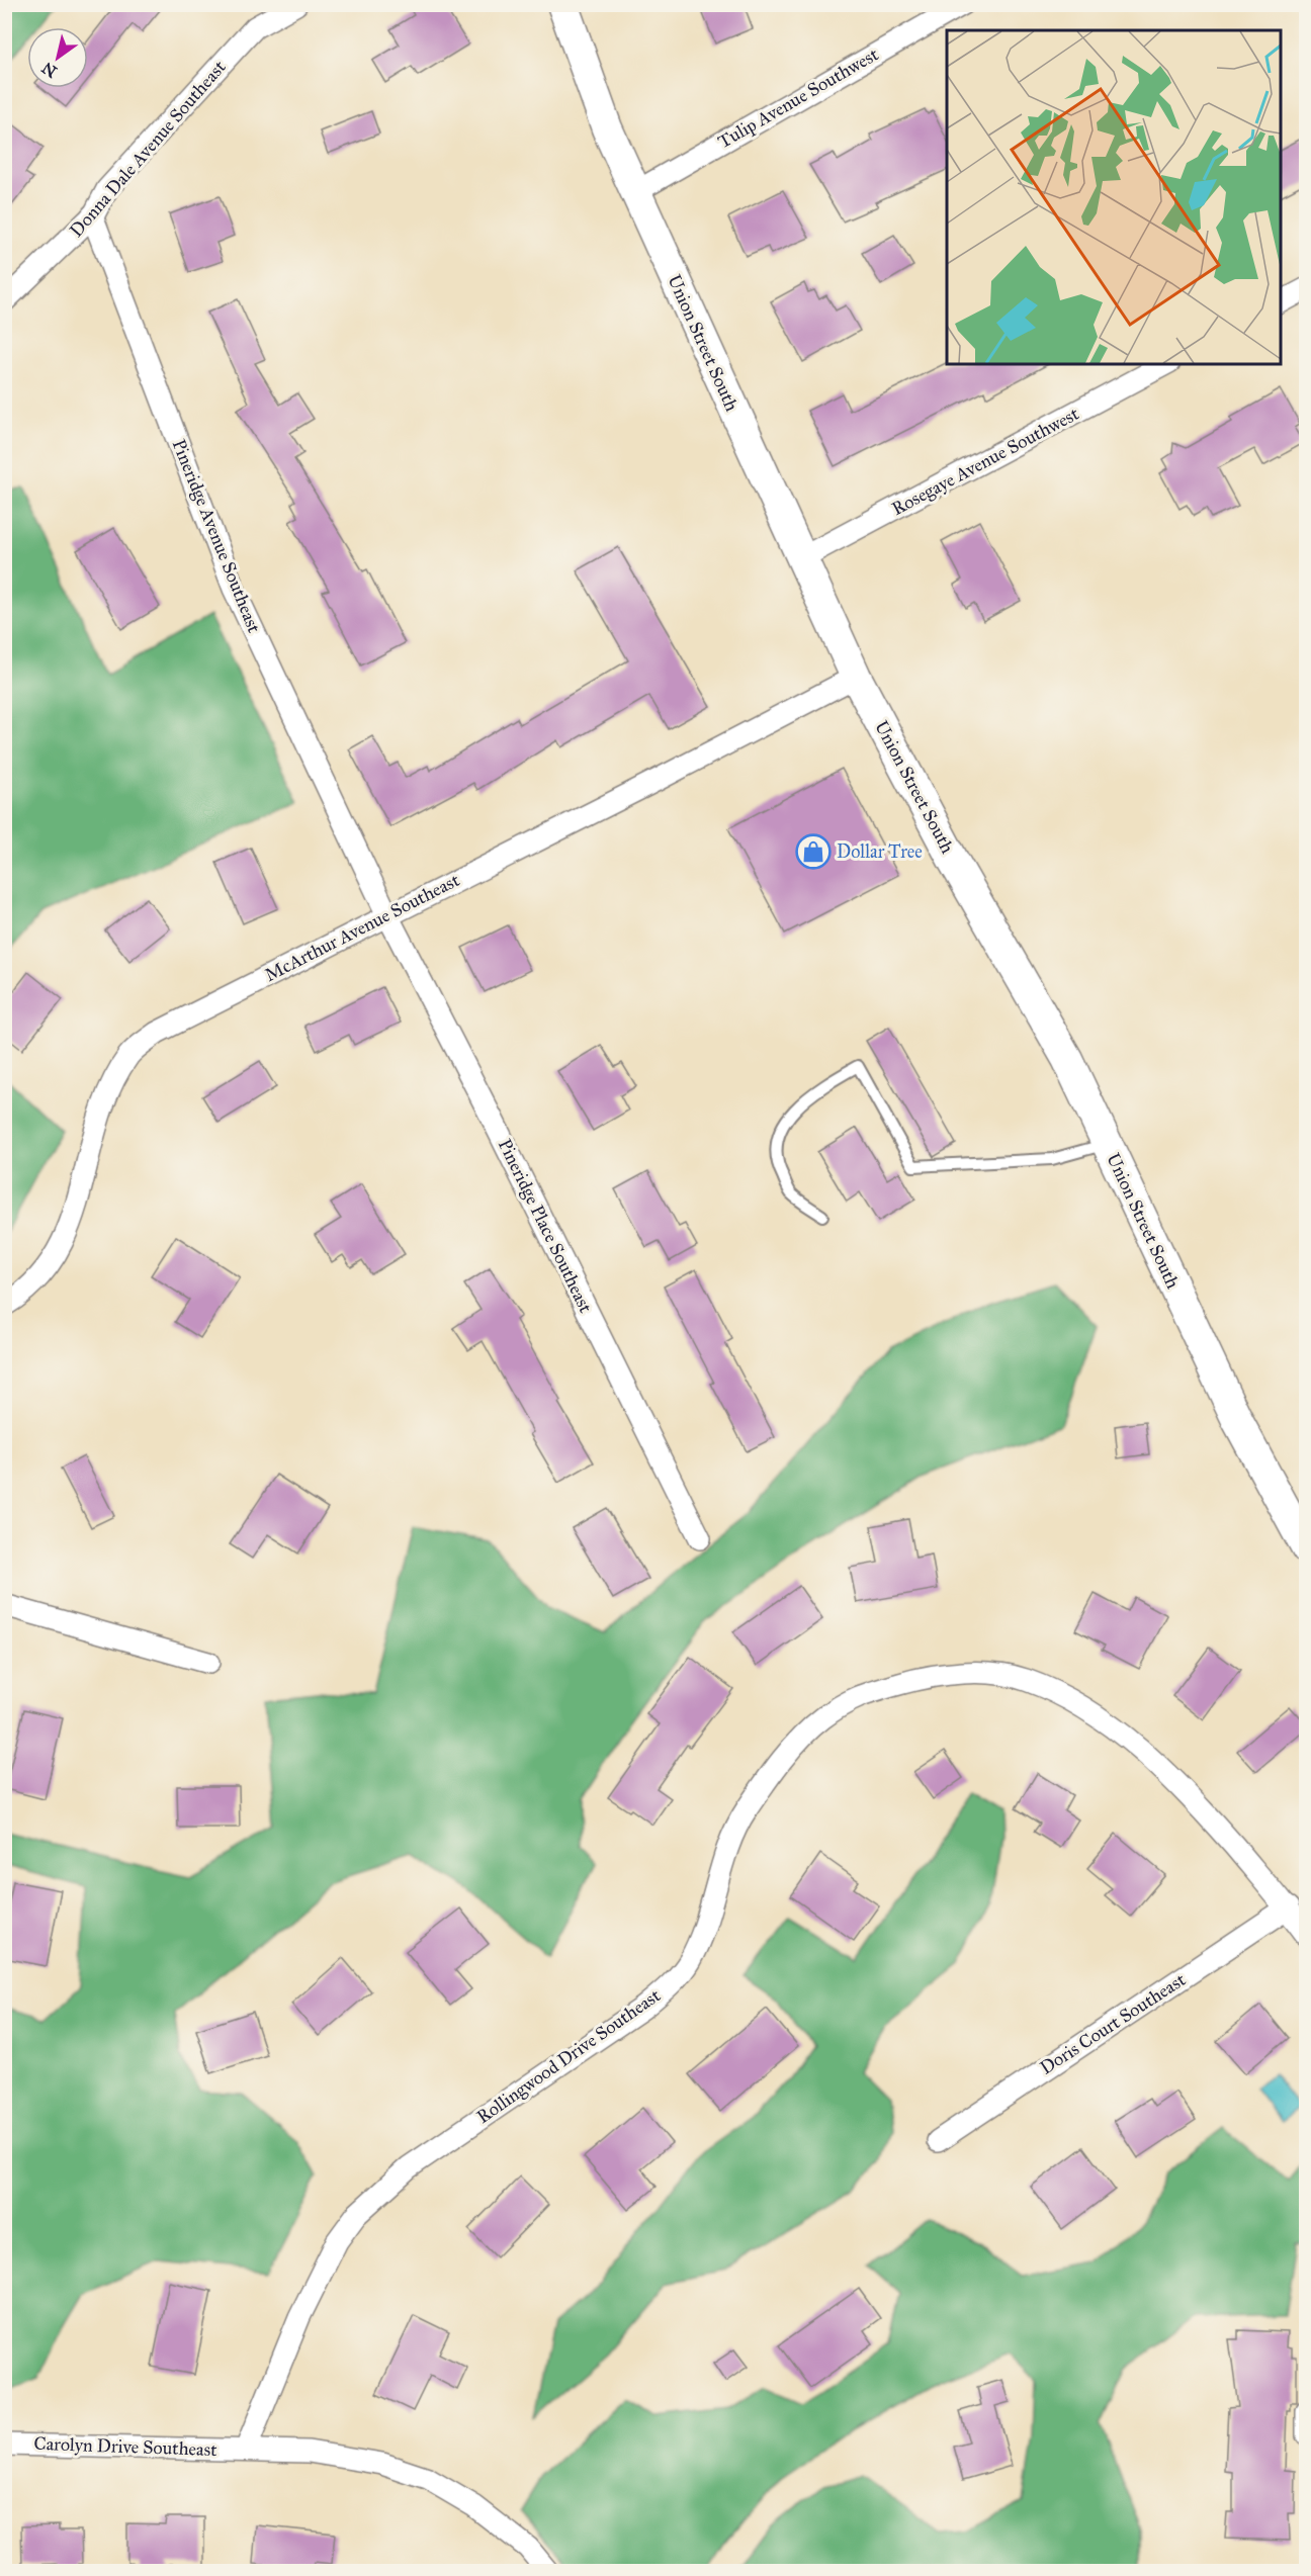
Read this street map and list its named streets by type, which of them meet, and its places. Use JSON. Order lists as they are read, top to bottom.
{
  "streets": {
    "main road": ["Union Street South"],
    "street": [
      "Tulip Avenue Southwest",
      "Donna Dale Avenue Southeast",
      "Rosegaye Avenue Southwest",
      "Pineridge Avenue Southeast",
      "McArthur Avenue Southeast",
      "Pineridge Place Southeast",
      "Doris Court Southeast",
      "Rollingwood Drive Southeast",
      "Carolyn Drive Southeast"
    ]
  },
  "crossings": [
    ["Tulip Avenue Southwest", "Union Street South"],
    ["Donna Dale Avenue Southeast", "Pineridge Avenue Southeast"],
    ["Union Street South", "Rosegaye Avenue Southwest"],
    ["Union Street South", "McArthur Avenue Southeast"],
    ["Pineridge Avenue Southeast", "McArthur Avenue Southeast"],
    ["Pineridge Avenue Southeast", "Pineridge Place Southeast"],
    ["McArthur Avenue Southeast", "Pineridge Place Southeast"],
    ["Doris Court Southeast", "Rollingwood Drive Southeast"],
    ["Rollingwood Drive Southeast", "Carolyn Drive Southeast"]
  ],
  "places": {
    "shop": ["Dollar Tree"]
  },
  "north": "bottom left"
}
